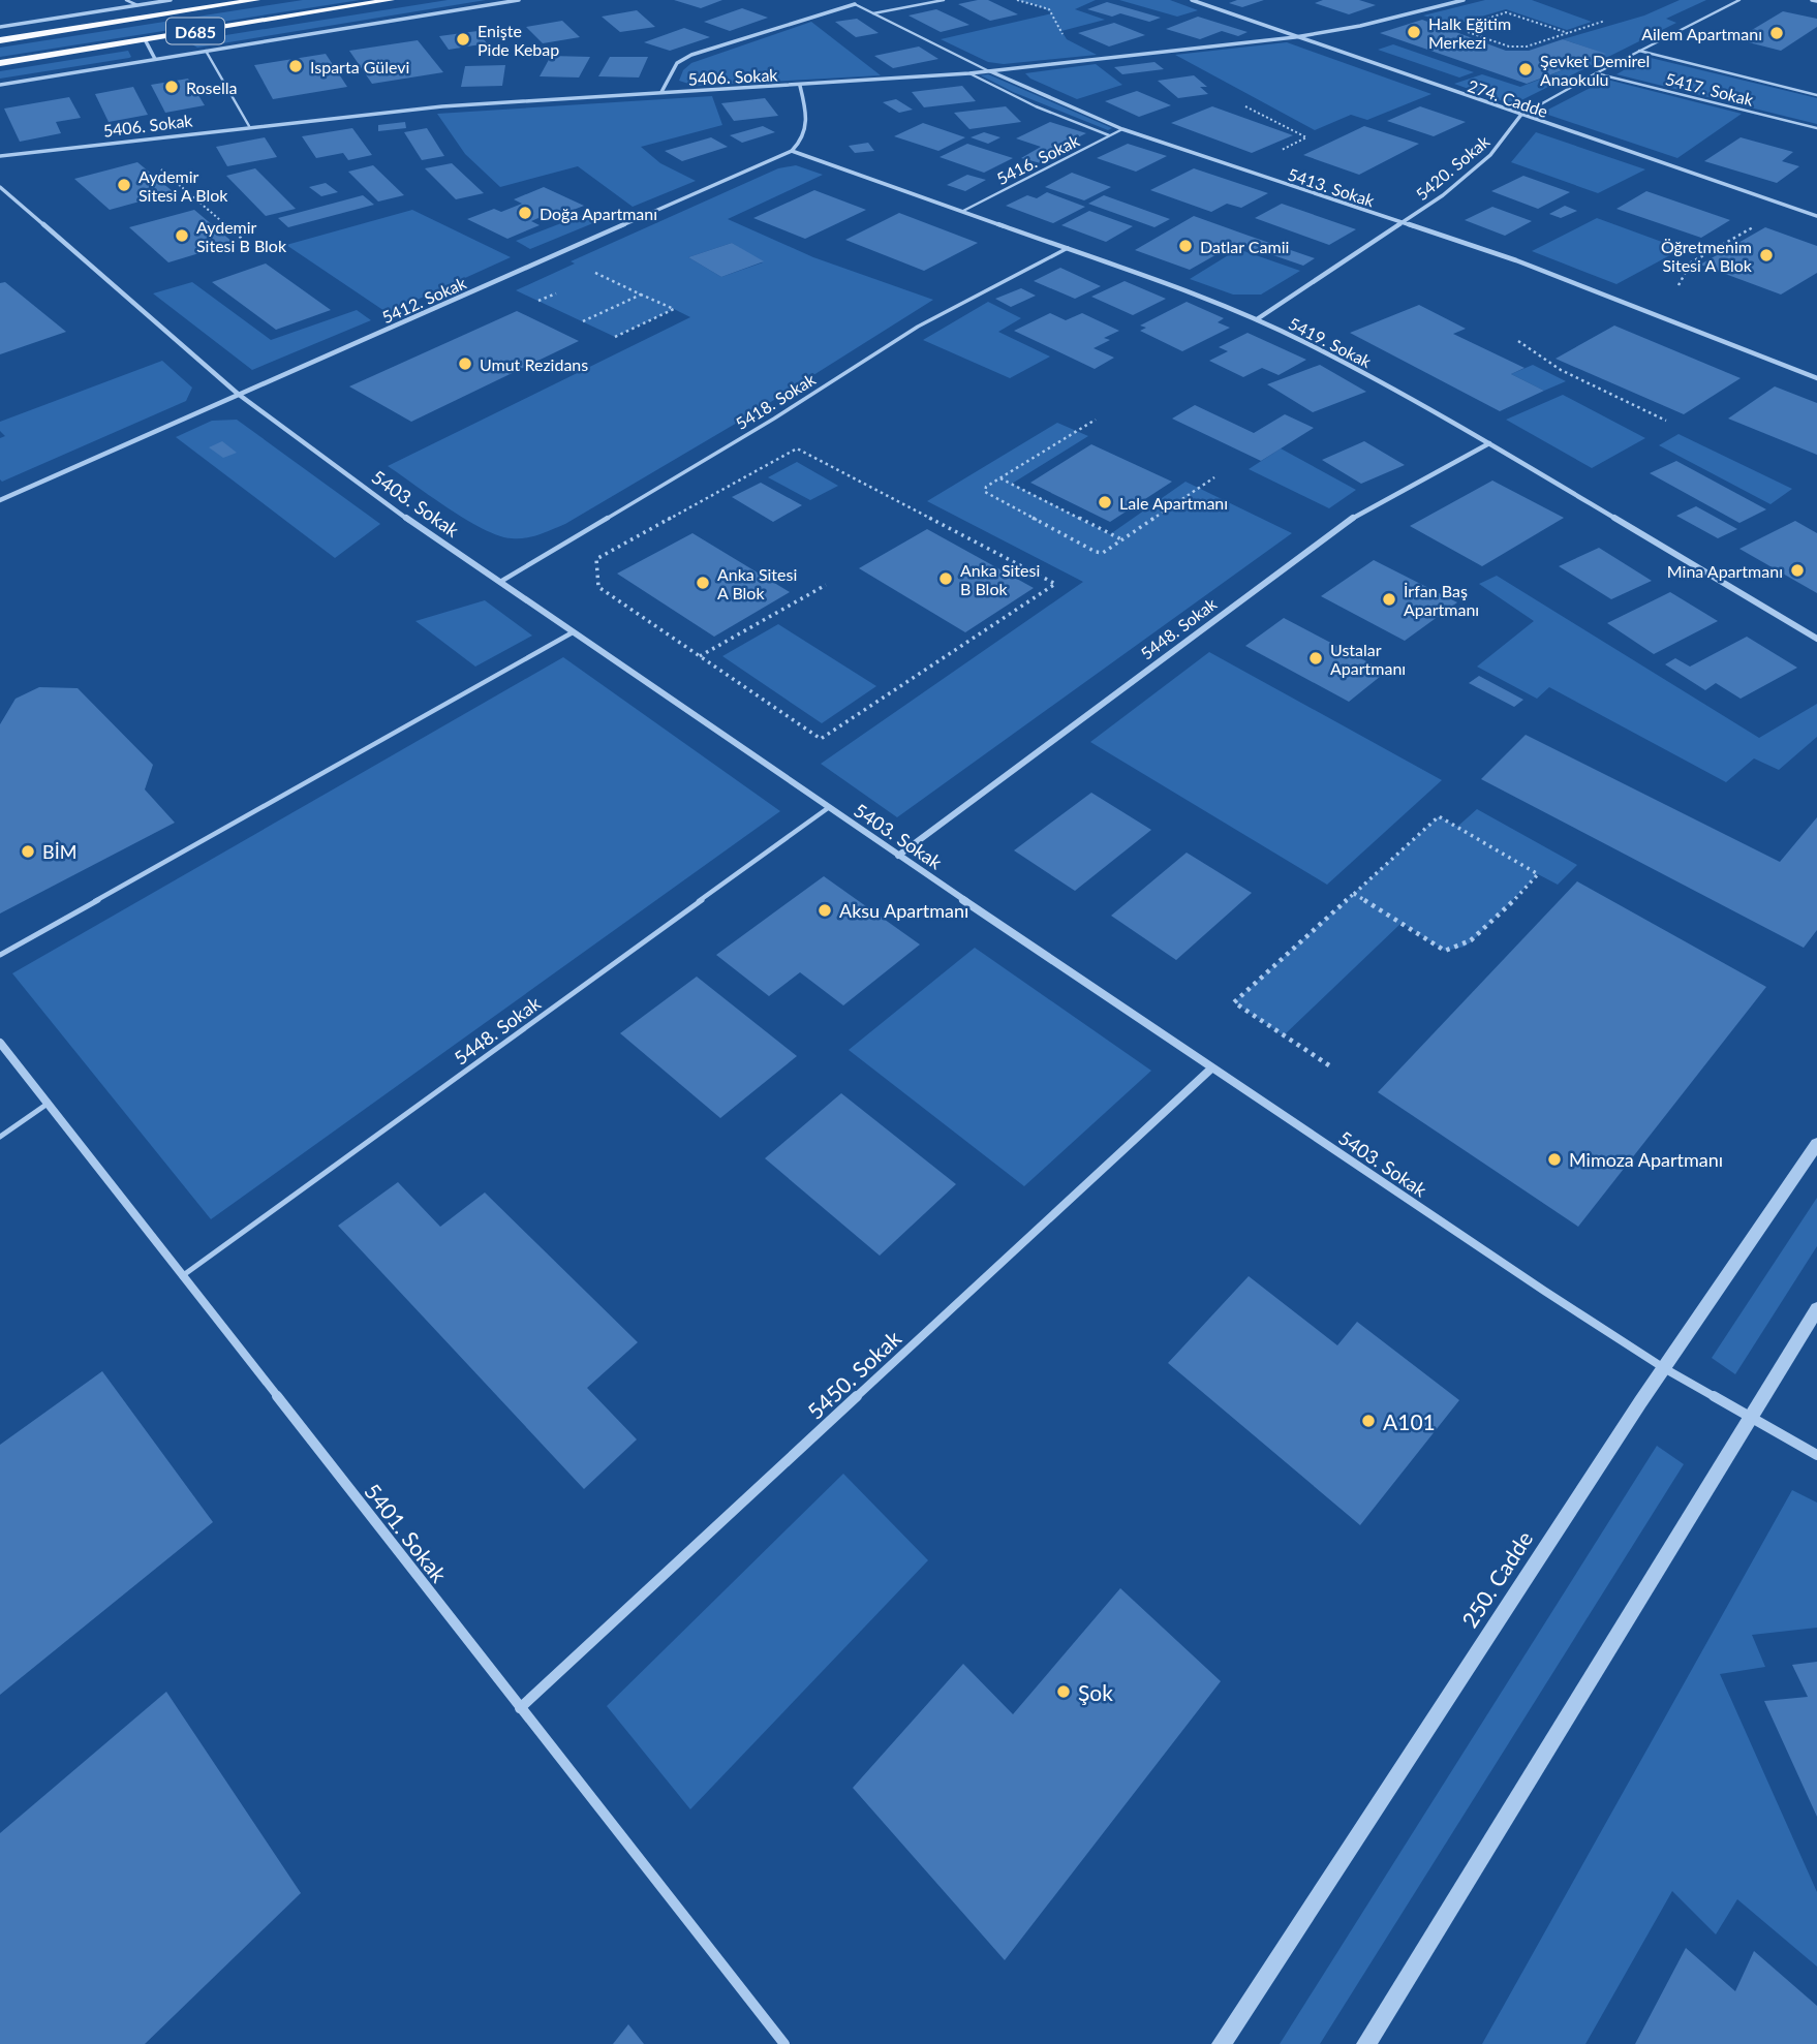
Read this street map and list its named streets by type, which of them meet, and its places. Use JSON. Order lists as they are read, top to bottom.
{
  "streets": {
    "highway": ["D685"],
    "street": [
      "5406. Sokak",
      "274. Cadde",
      "5420. Sokak",
      "5413. Sokak",
      "5412. Sokak",
      "5419. Sokak",
      "5403. Sokak",
      "5448. Sokak",
      "5450. Sokak",
      "5401. Sokak",
      "250. Cadde"
    ],
    "lane": ["5417. Sokak", "5416. Sokak", "5418. Sokak"]
  },
  "crossings": [
    ["5406. Sokak", "274. Cadde"],
    ["5406. Sokak", "5413. Sokak"],
    ["5417. Sokak", "5420. Sokak"],
    ["274. Cadde", "5420. Sokak"],
    ["5416. Sokak", "5413. Sokak"],
    ["5416. Sokak", "5419. Sokak"],
    ["5420. Sokak", "5413. Sokak"],
    ["5420. Sokak", "5419. Sokak"],
    ["5412. Sokak", "5419. Sokak"],
    ["5412. Sokak", "5403. Sokak"],
    ["5419. Sokak", "5418. Sokak"],
    ["5419. Sokak", "5448. Sokak"],
    ["5418. Sokak", "5403. Sokak"],
    ["5403. Sokak", "5448. Sokak"],
    ["5403. Sokak", "5450. Sokak"],
    ["5403. Sokak", "250. Cadde"],
    ["5448. Sokak", "5401. Sokak"],
    ["5450. Sokak", "5401. Sokak"]
  ],
  "places": [
    "Halk Eğitim Merkezi",
    "Ailem Apartmanı",
    "Enişte Pide Kebap",
    "Isparta Gülevi",
    "Şevket Demirel Anaokulu",
    "Rosella",
    "Aydemir Sitesi A Blok",
    "Doğa Apartmanı",
    "Aydemir Sitesi B Blok",
    "Datlar Camii",
    "Öğretmenim Sitesi A Blok",
    "Umut Rezidans",
    "Lale Apartmanı",
    "Mina Apartmanı",
    "Anka Sitesi B Blok",
    "Anka Sitesi A Blok",
    "İrfan Baş Apartmanı",
    "Ustalar Apartmanı",
    "BİM",
    "Aksu Apartmanı",
    "Mimoza Apartmanı",
    "A101",
    "Şok"
  ]
}
